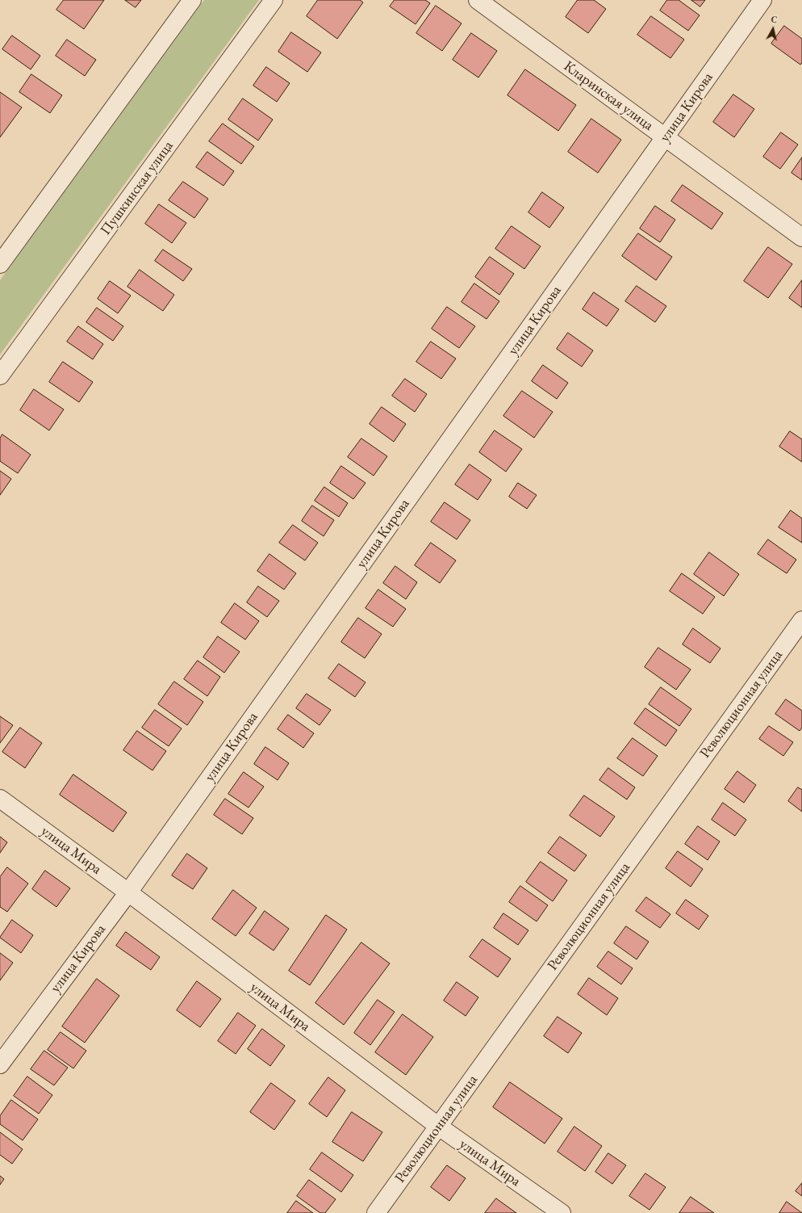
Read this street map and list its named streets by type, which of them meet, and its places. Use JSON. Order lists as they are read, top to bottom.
{
  "streets": {
    "street": [
      "Кларинская улица",
      "улица Кирова",
      "Пушкинская улица",
      "Революционная улица",
      "улица Мира"
    ]
  },
  "crossings": [
    ["Кларинская улица", "улица Кирова"],
    ["улица Кирова", "улица Мира"],
    ["Революционная улица", "улица Мира"]
  ],
  "north": "top"
}
